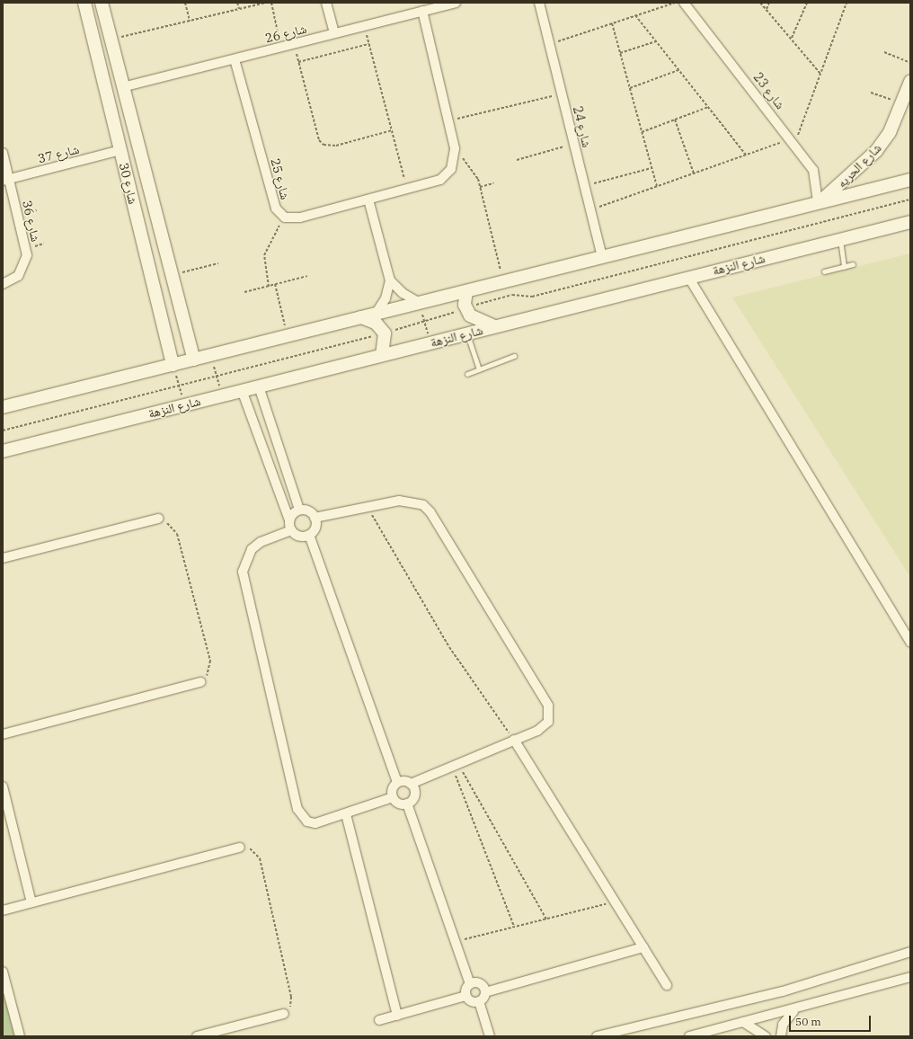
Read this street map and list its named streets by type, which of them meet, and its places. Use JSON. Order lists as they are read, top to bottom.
{
  "streets": {
    "main road": ["شارع الحريه", "شارع 30", "شارع النزهة"],
    "street": [
      "شارع 26",
      "شارع 23",
      "شارع 24",
      "شارع 37",
      "شارع 25",
      "شارع 36"
    ]
  },
  "crossings": [
    ["شارع 26", "شارع 25"],
    ["شارع 26", "شارع 30"],
    ["شارع 23", "شارع الحريه"],
    ["شارع 37", "شارع 30"],
    ["شارع 37", "شارع 36"]
  ],
  "scale_bar": "50 m"
}
